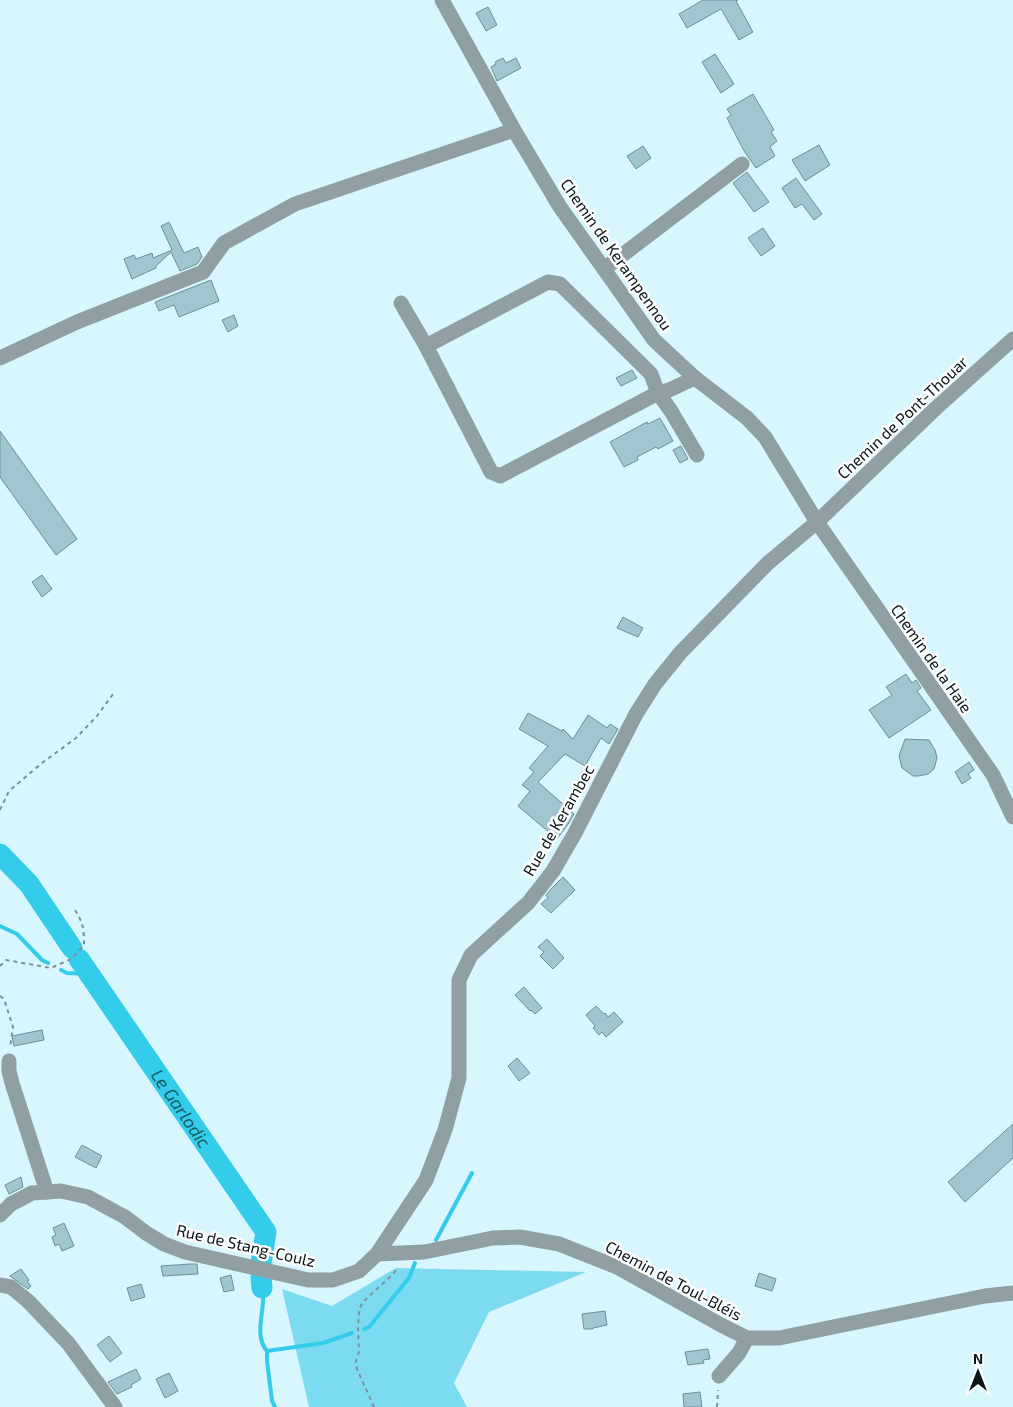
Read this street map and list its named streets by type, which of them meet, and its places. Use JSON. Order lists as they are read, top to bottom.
{
  "streets": {
    "street": [
      "Chemin de Kerampennou",
      "Chemin de Pont-Thouar",
      "Chemin de la Haie",
      "Rue de Kerambec",
      "Rue de Stang-Coulz",
      "Chemin de Toul-Bléis"
    ]
  },
  "crossings": [
    ["Chemin de Kerampennou", "Chemin de Pont-Thouar"],
    ["Chemin de Kerampennou", "Chemin de la Haie"],
    ["Chemin de Kerampennou", "Rue de Kerambec"],
    ["Chemin de Pont-Thouar", "Chemin de la Haie"],
    ["Chemin de Pont-Thouar", "Rue de Kerambec"],
    ["Chemin de la Haie", "Rue de Kerambec"],
    ["Rue de Kerambec", "Rue de Stang-Coulz"],
    ["Rue de Kerambec", "Chemin de Toul-Bléis"],
    ["Rue de Stang-Coulz", "Chemin de Toul-Bléis"]
  ],
  "water": ["Le Garlodic"],
  "north": "top"
}
